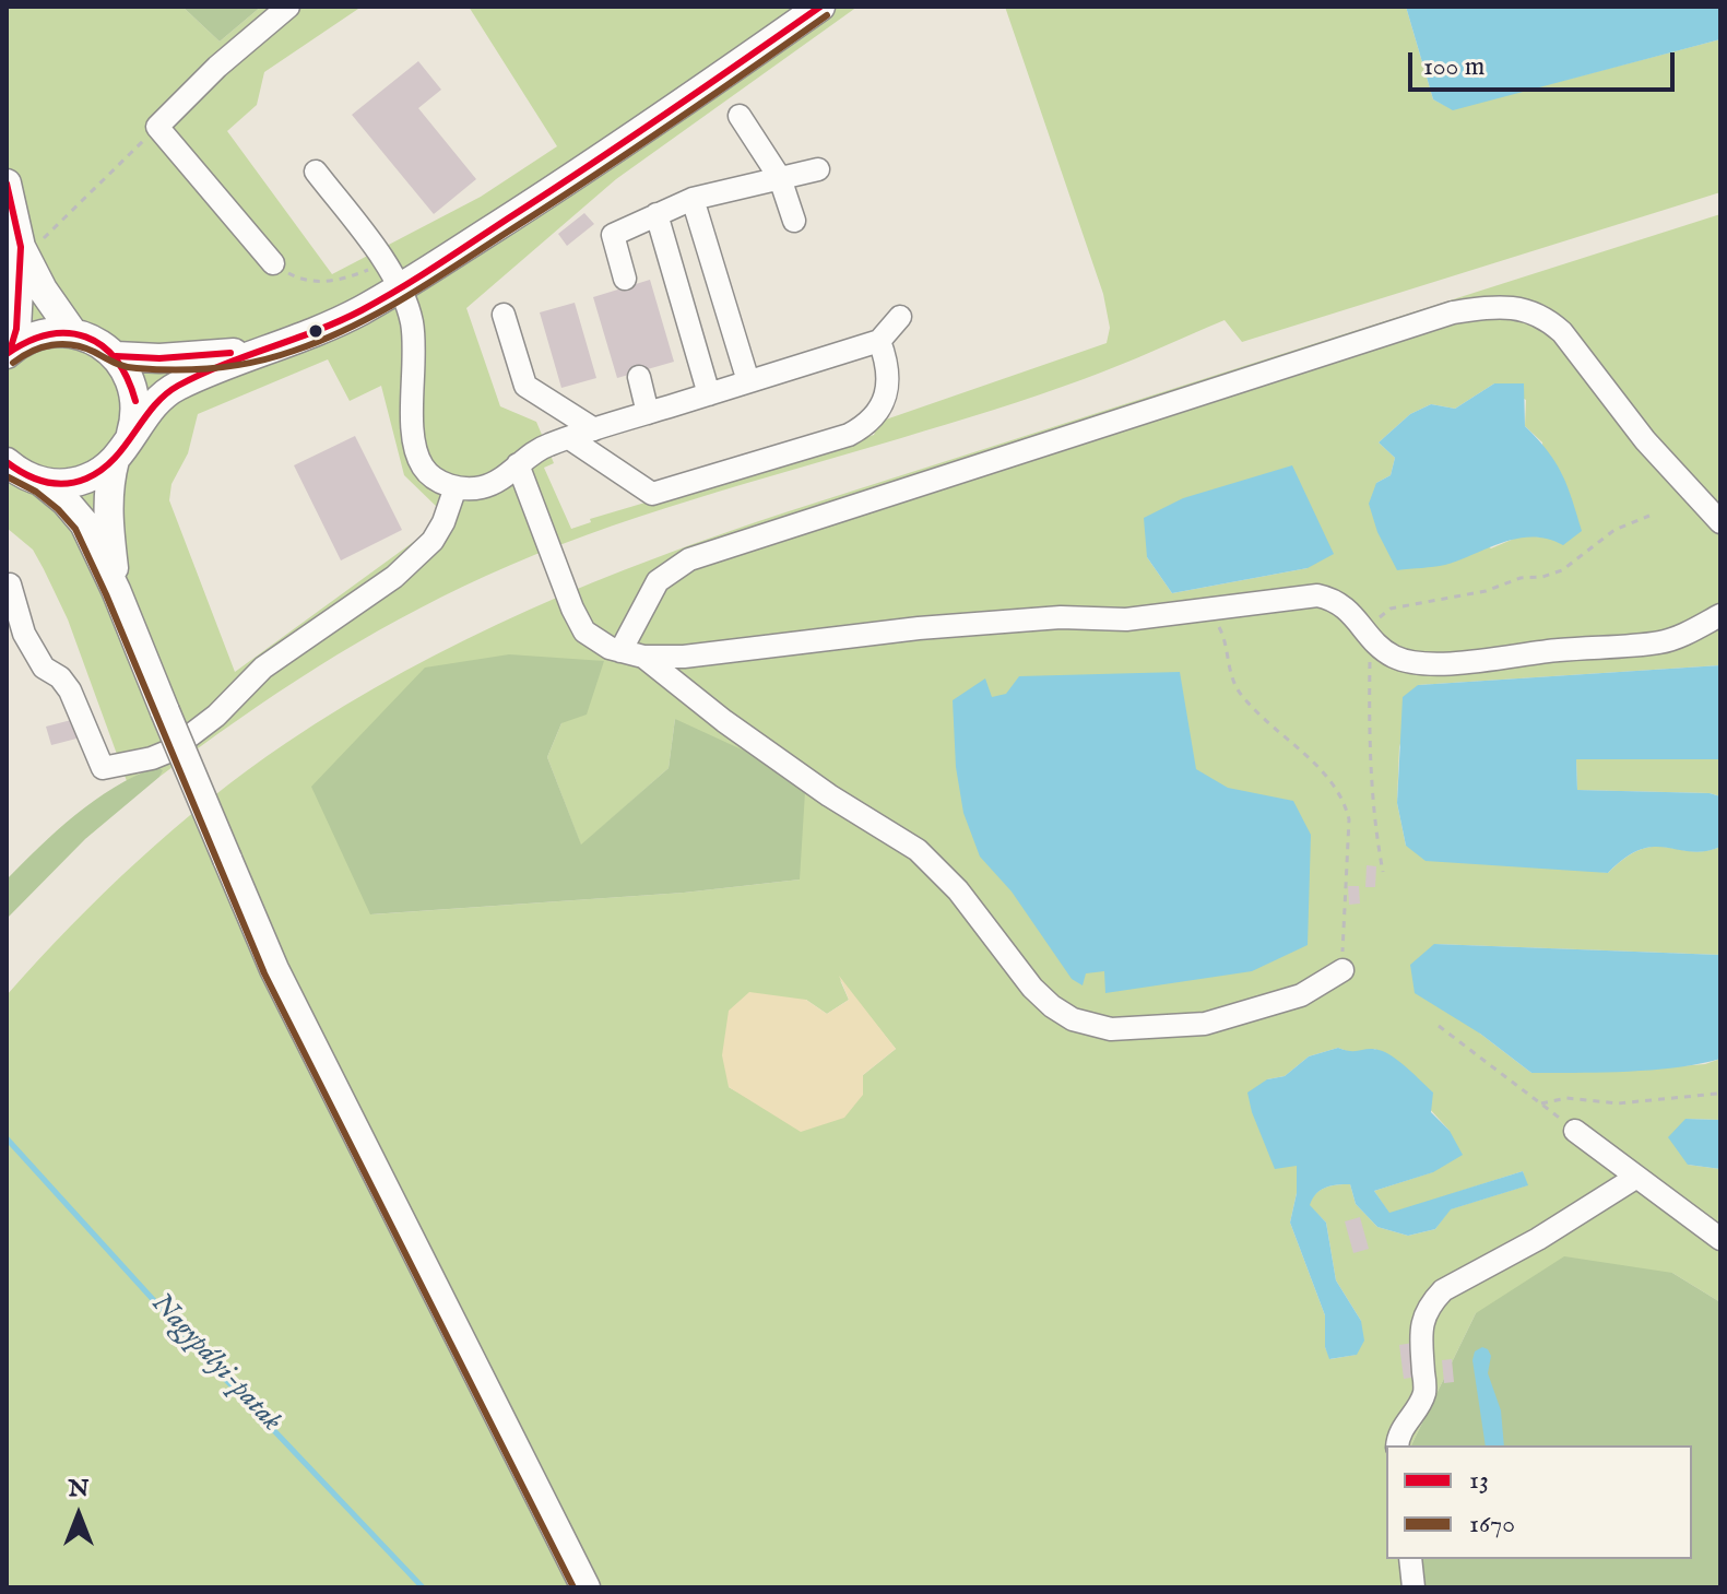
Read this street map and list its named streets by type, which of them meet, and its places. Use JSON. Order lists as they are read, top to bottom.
{
  "water": ["Nagypályi-patak"],
  "lines": ["transit line 13", "transit line 1670"],
  "legend": ["13", "1670"],
  "scale_bar": "100 m",
  "north": "top"
}
